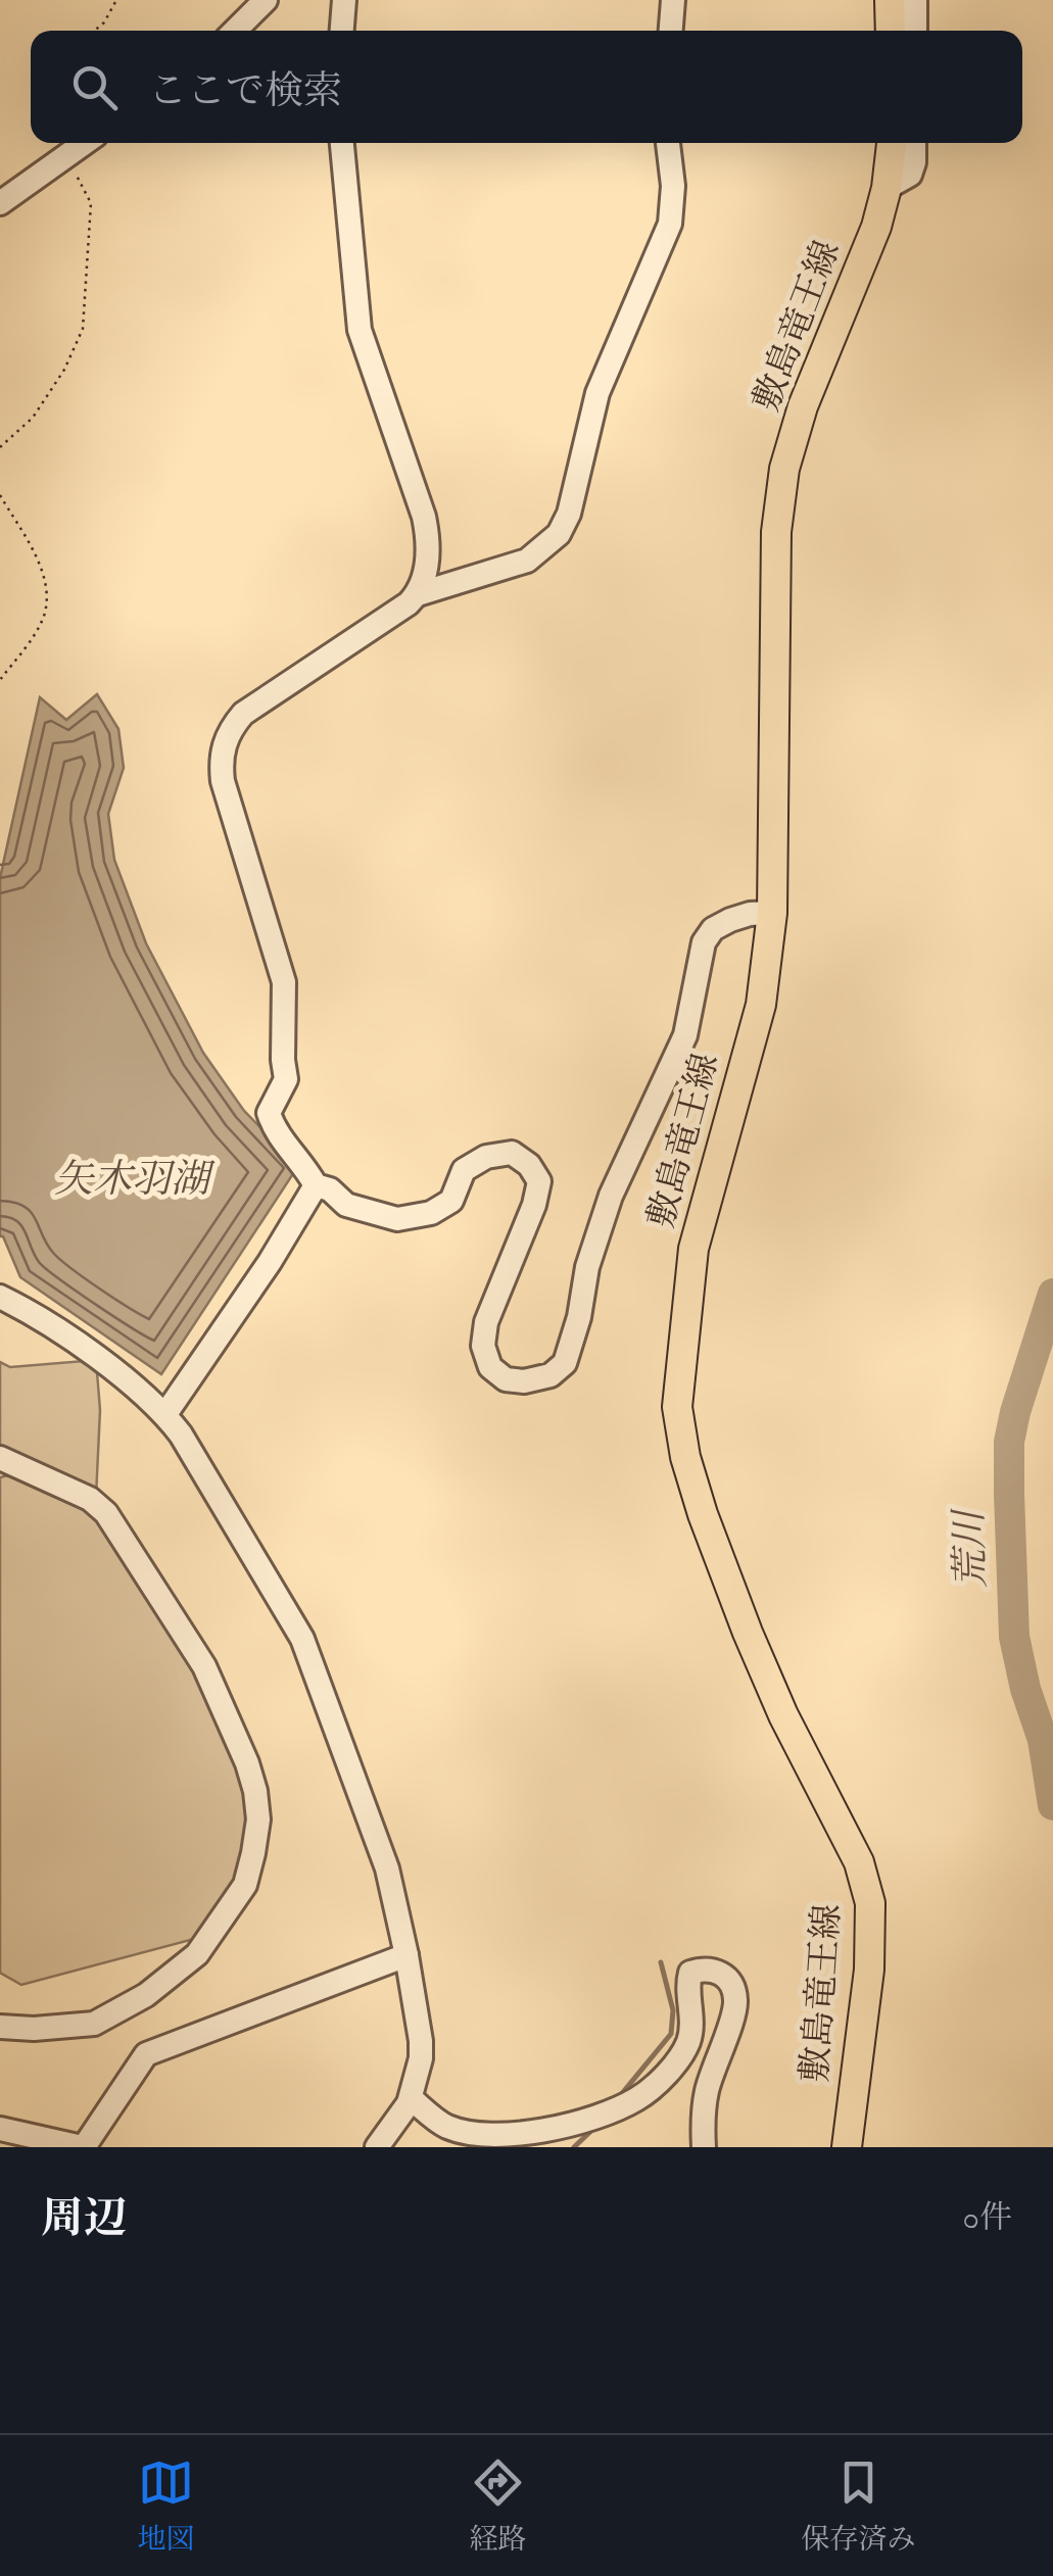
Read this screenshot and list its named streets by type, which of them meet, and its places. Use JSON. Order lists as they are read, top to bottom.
{
  "streets": {
    "main road": ["敷島竜王線"]
  },
  "water": ["矢木羽湖", "荒川"],
  "page": {
    "search": "ここで検索",
    "heading": ["周辺", "0件"],
    "nav": ["地図", "経路", "保存済み"]
  }
}
